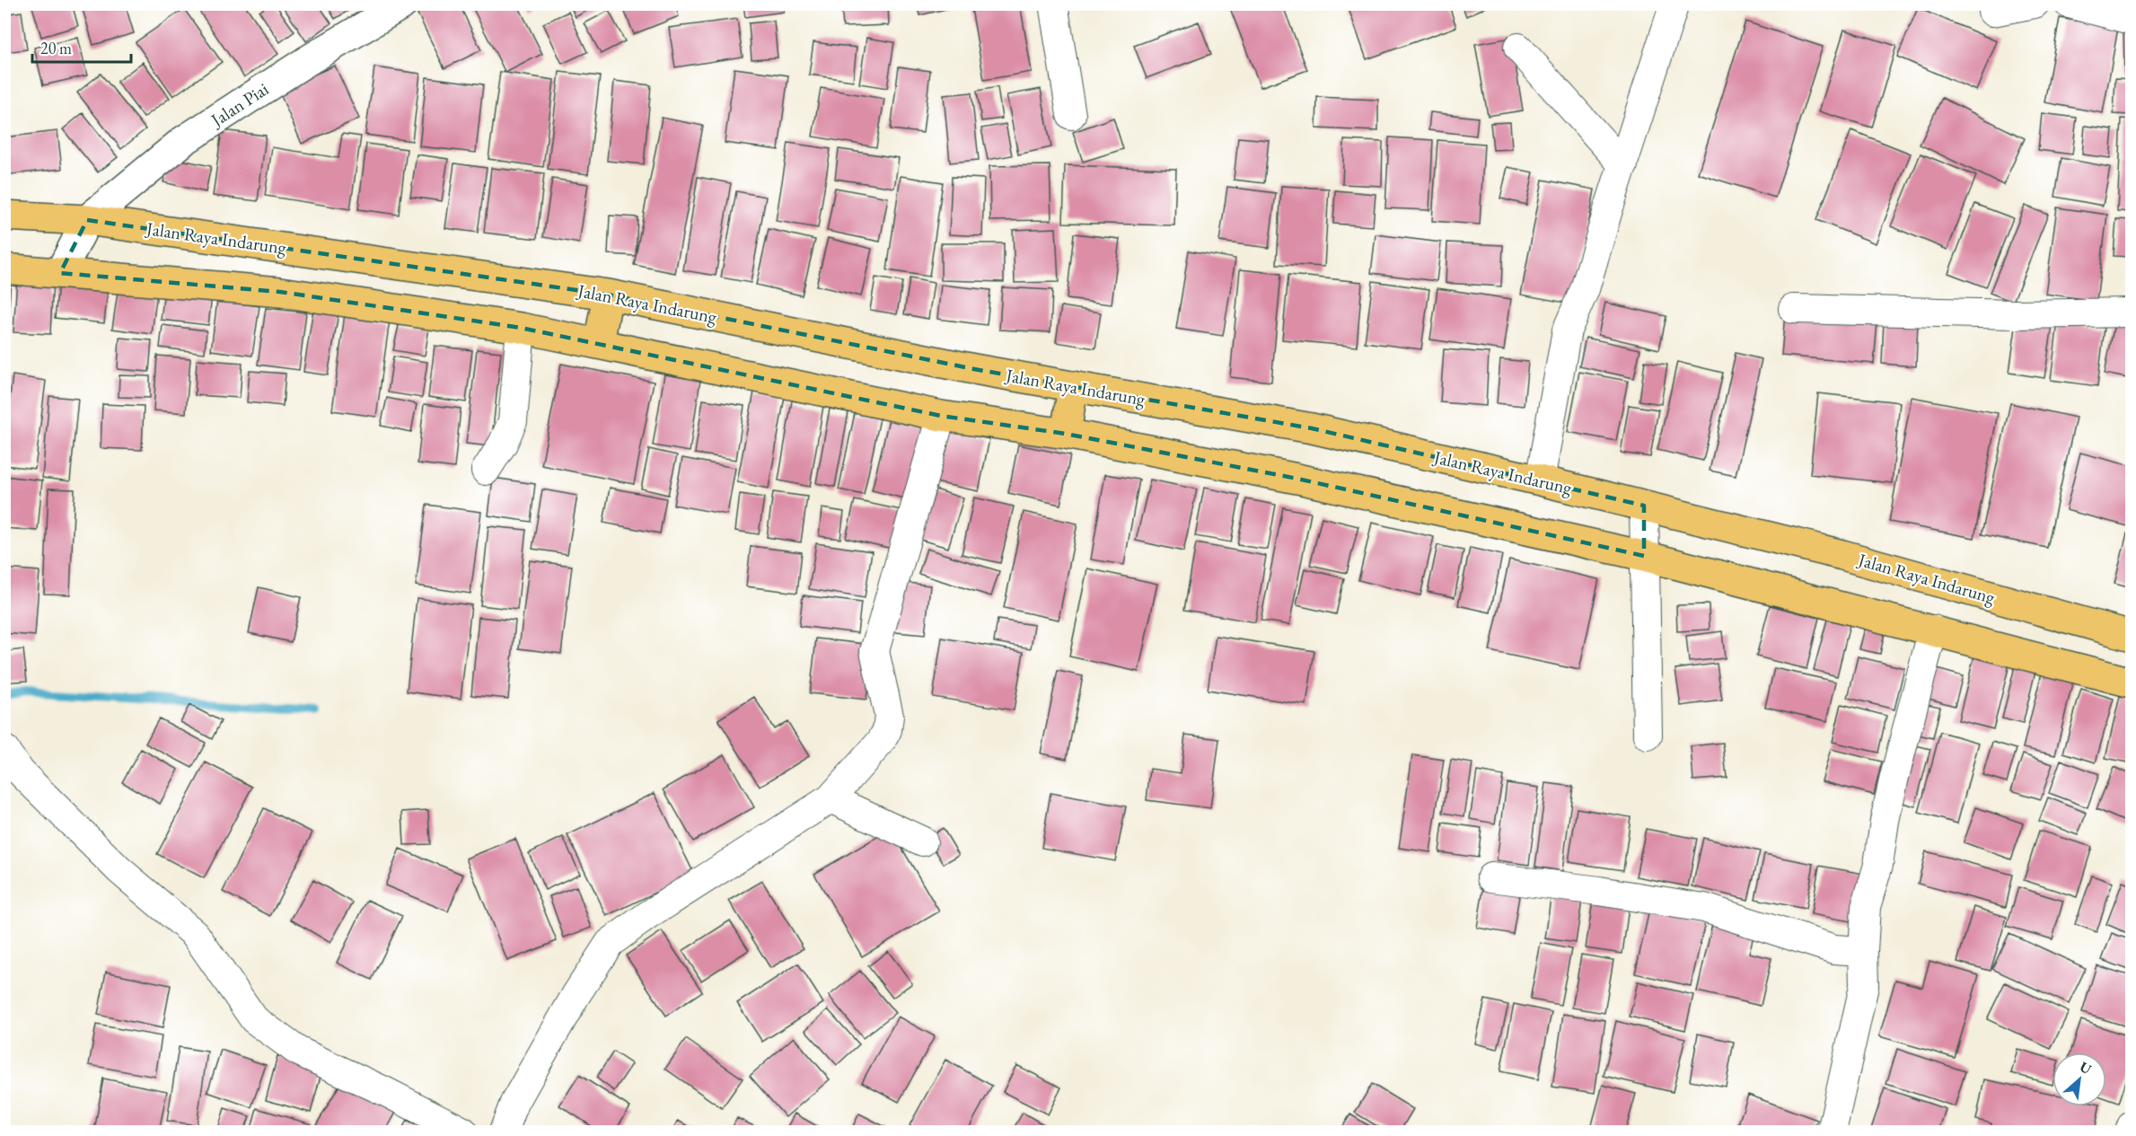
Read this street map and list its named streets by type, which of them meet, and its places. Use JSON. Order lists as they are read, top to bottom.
{
  "streets": {
    "highway": ["Jalan Raya Indarung"],
    "street": ["Jalan Piai"]
  },
  "crossings": [
    ["Jalan Piai", "Jalan Raya Indarung"]
  ],
  "scale_bar": "20 m",
  "north": "top right"
}
